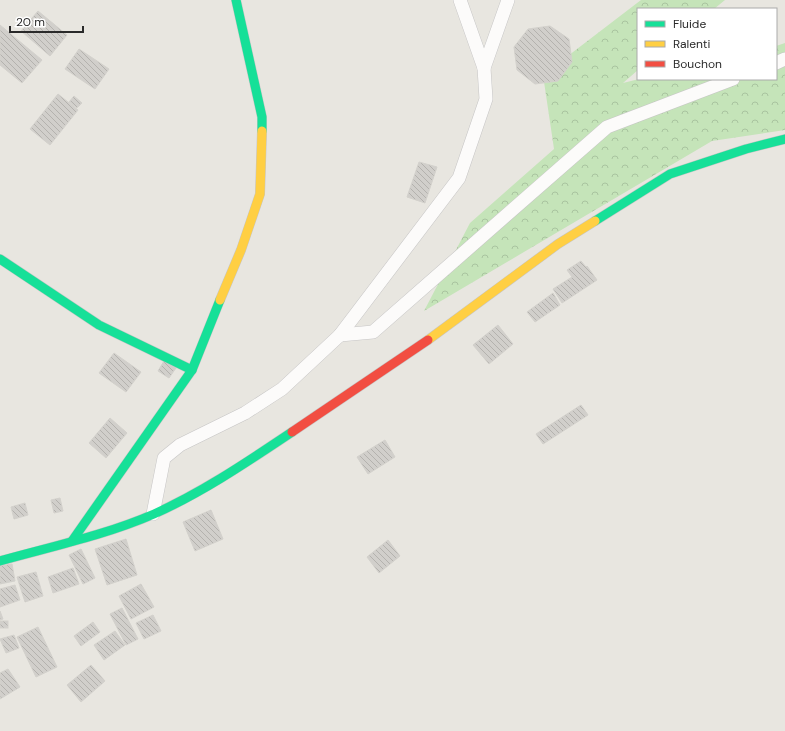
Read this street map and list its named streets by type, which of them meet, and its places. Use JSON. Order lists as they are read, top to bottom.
{
  "legend": ["Fluide", "Ralenti", "Bouchon"],
  "scale_bar": "20 m"
}
